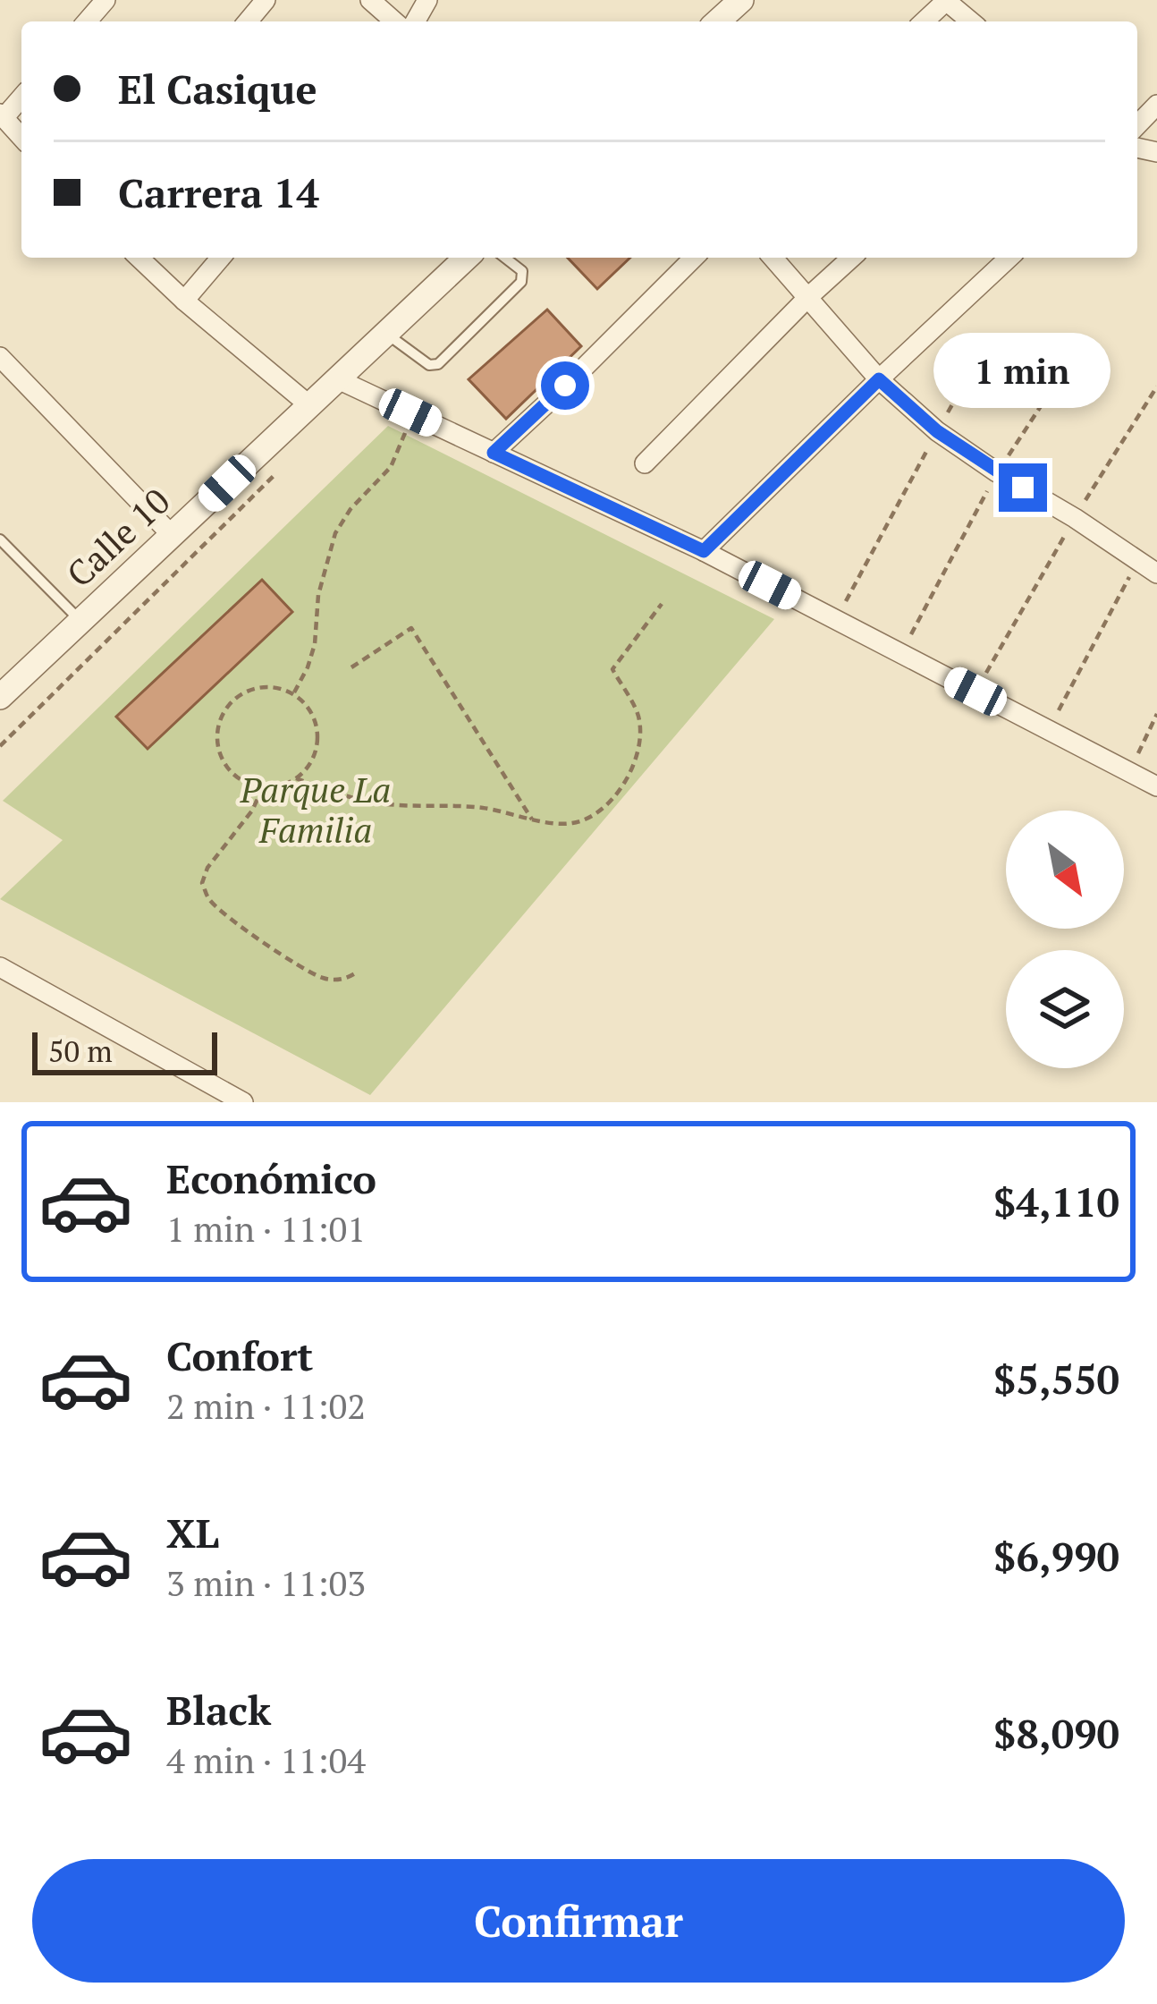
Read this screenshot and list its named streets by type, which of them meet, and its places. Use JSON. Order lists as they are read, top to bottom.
{
  "streets": {
    "street": ["Calle 10"]
  },
  "parks": ["Parque La Familia"],
  "scale_bar": "50 m",
  "north": "bottom right",
  "page": {
    "banner": ["El Casique", "Carrera 14"],
    "bubble": "1 min",
    "scale": "50 m",
    "list": [
      {
        "name": "Económico",
        "note": "1 min · 11:01",
        "value": "$4,110"
      },
      {
        "name": "Confort",
        "note": "2 min · 11:02",
        "value": "$5,550"
      },
      {
        "name": "XL",
        "note": "3 min · 11:03",
        "value": "$6,990"
      },
      {
        "name": "Black",
        "note": "4 min · 11:04",
        "value": "$8,090"
      }
    ],
    "buttons": "Confirmar"
  }
}
